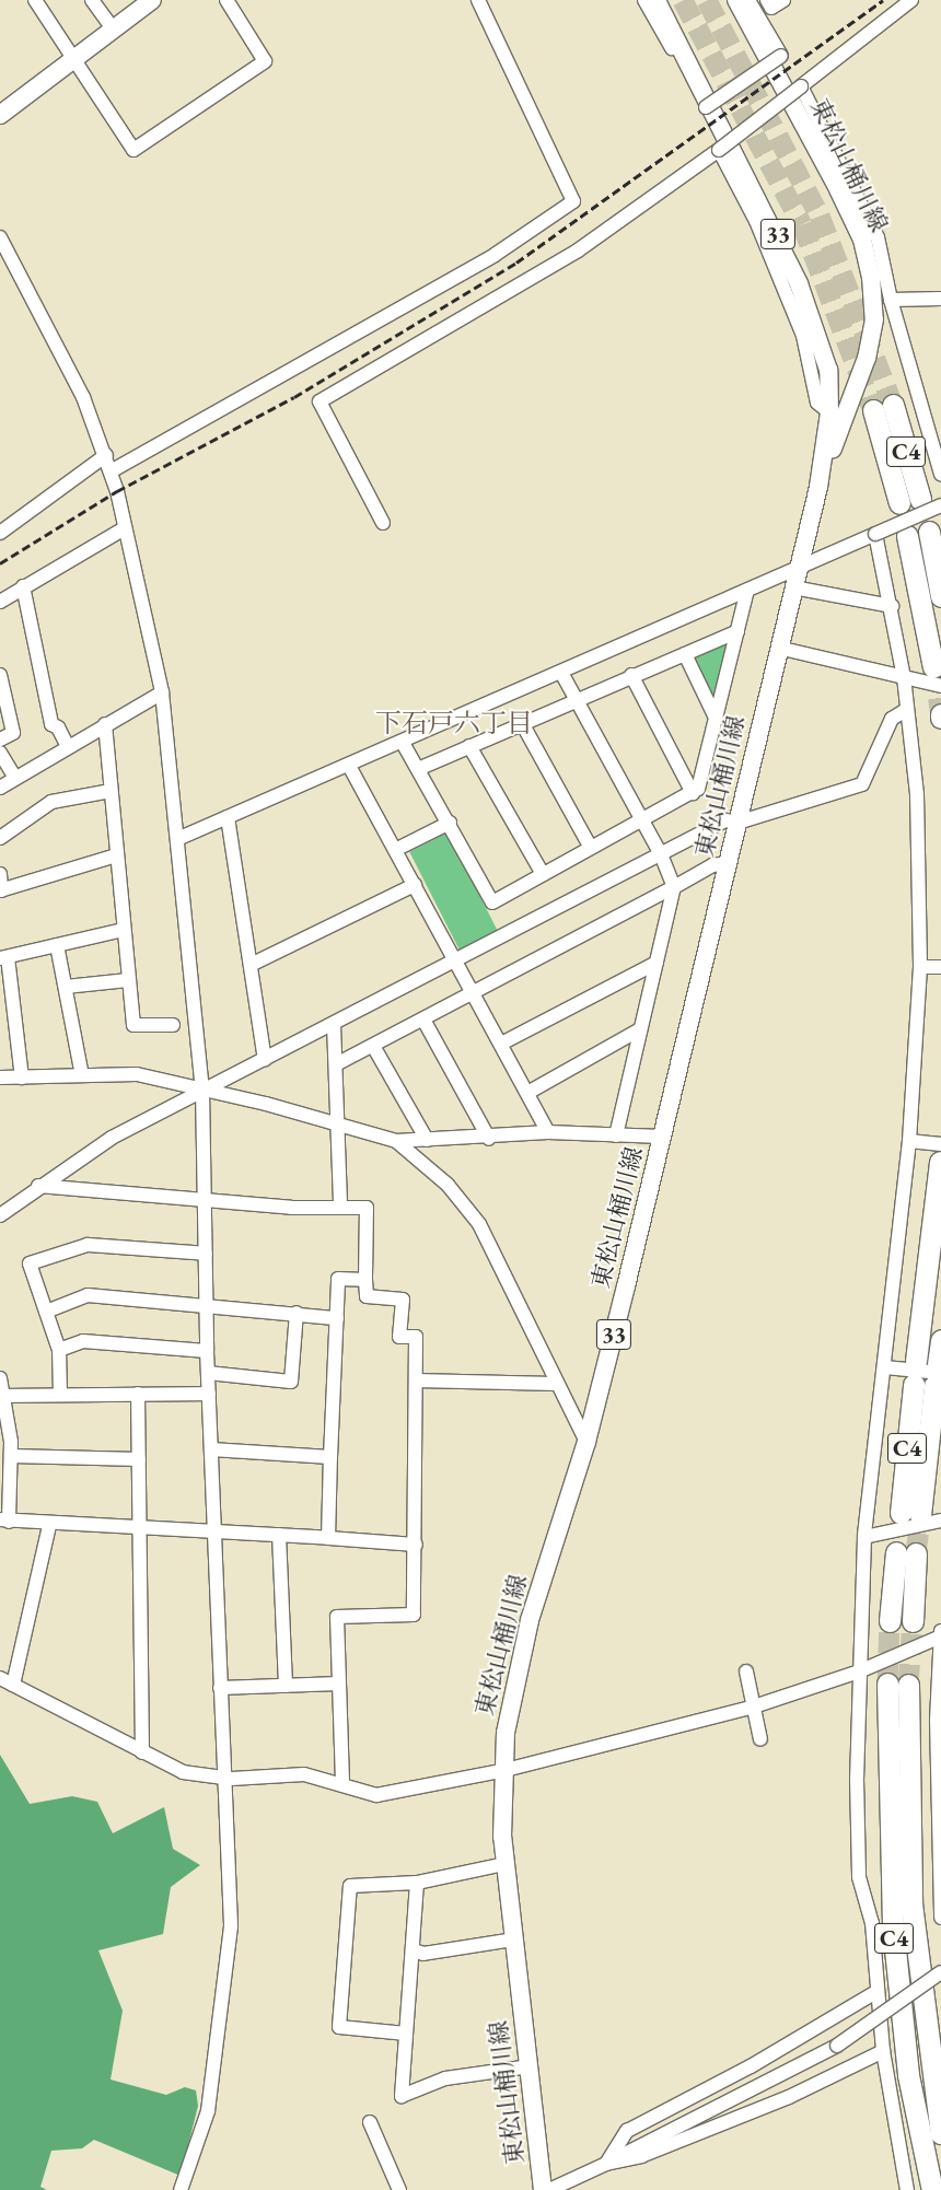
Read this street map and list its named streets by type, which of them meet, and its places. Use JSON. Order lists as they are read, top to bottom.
{
  "streets": {
    "highway": ["C4"],
    "main road": ["東松山桶川線", "33"]
  },
  "crossings": [
    ["東松山桶川線", "33"]
  ],
  "districts": ["下石戸六丁目"]
}
